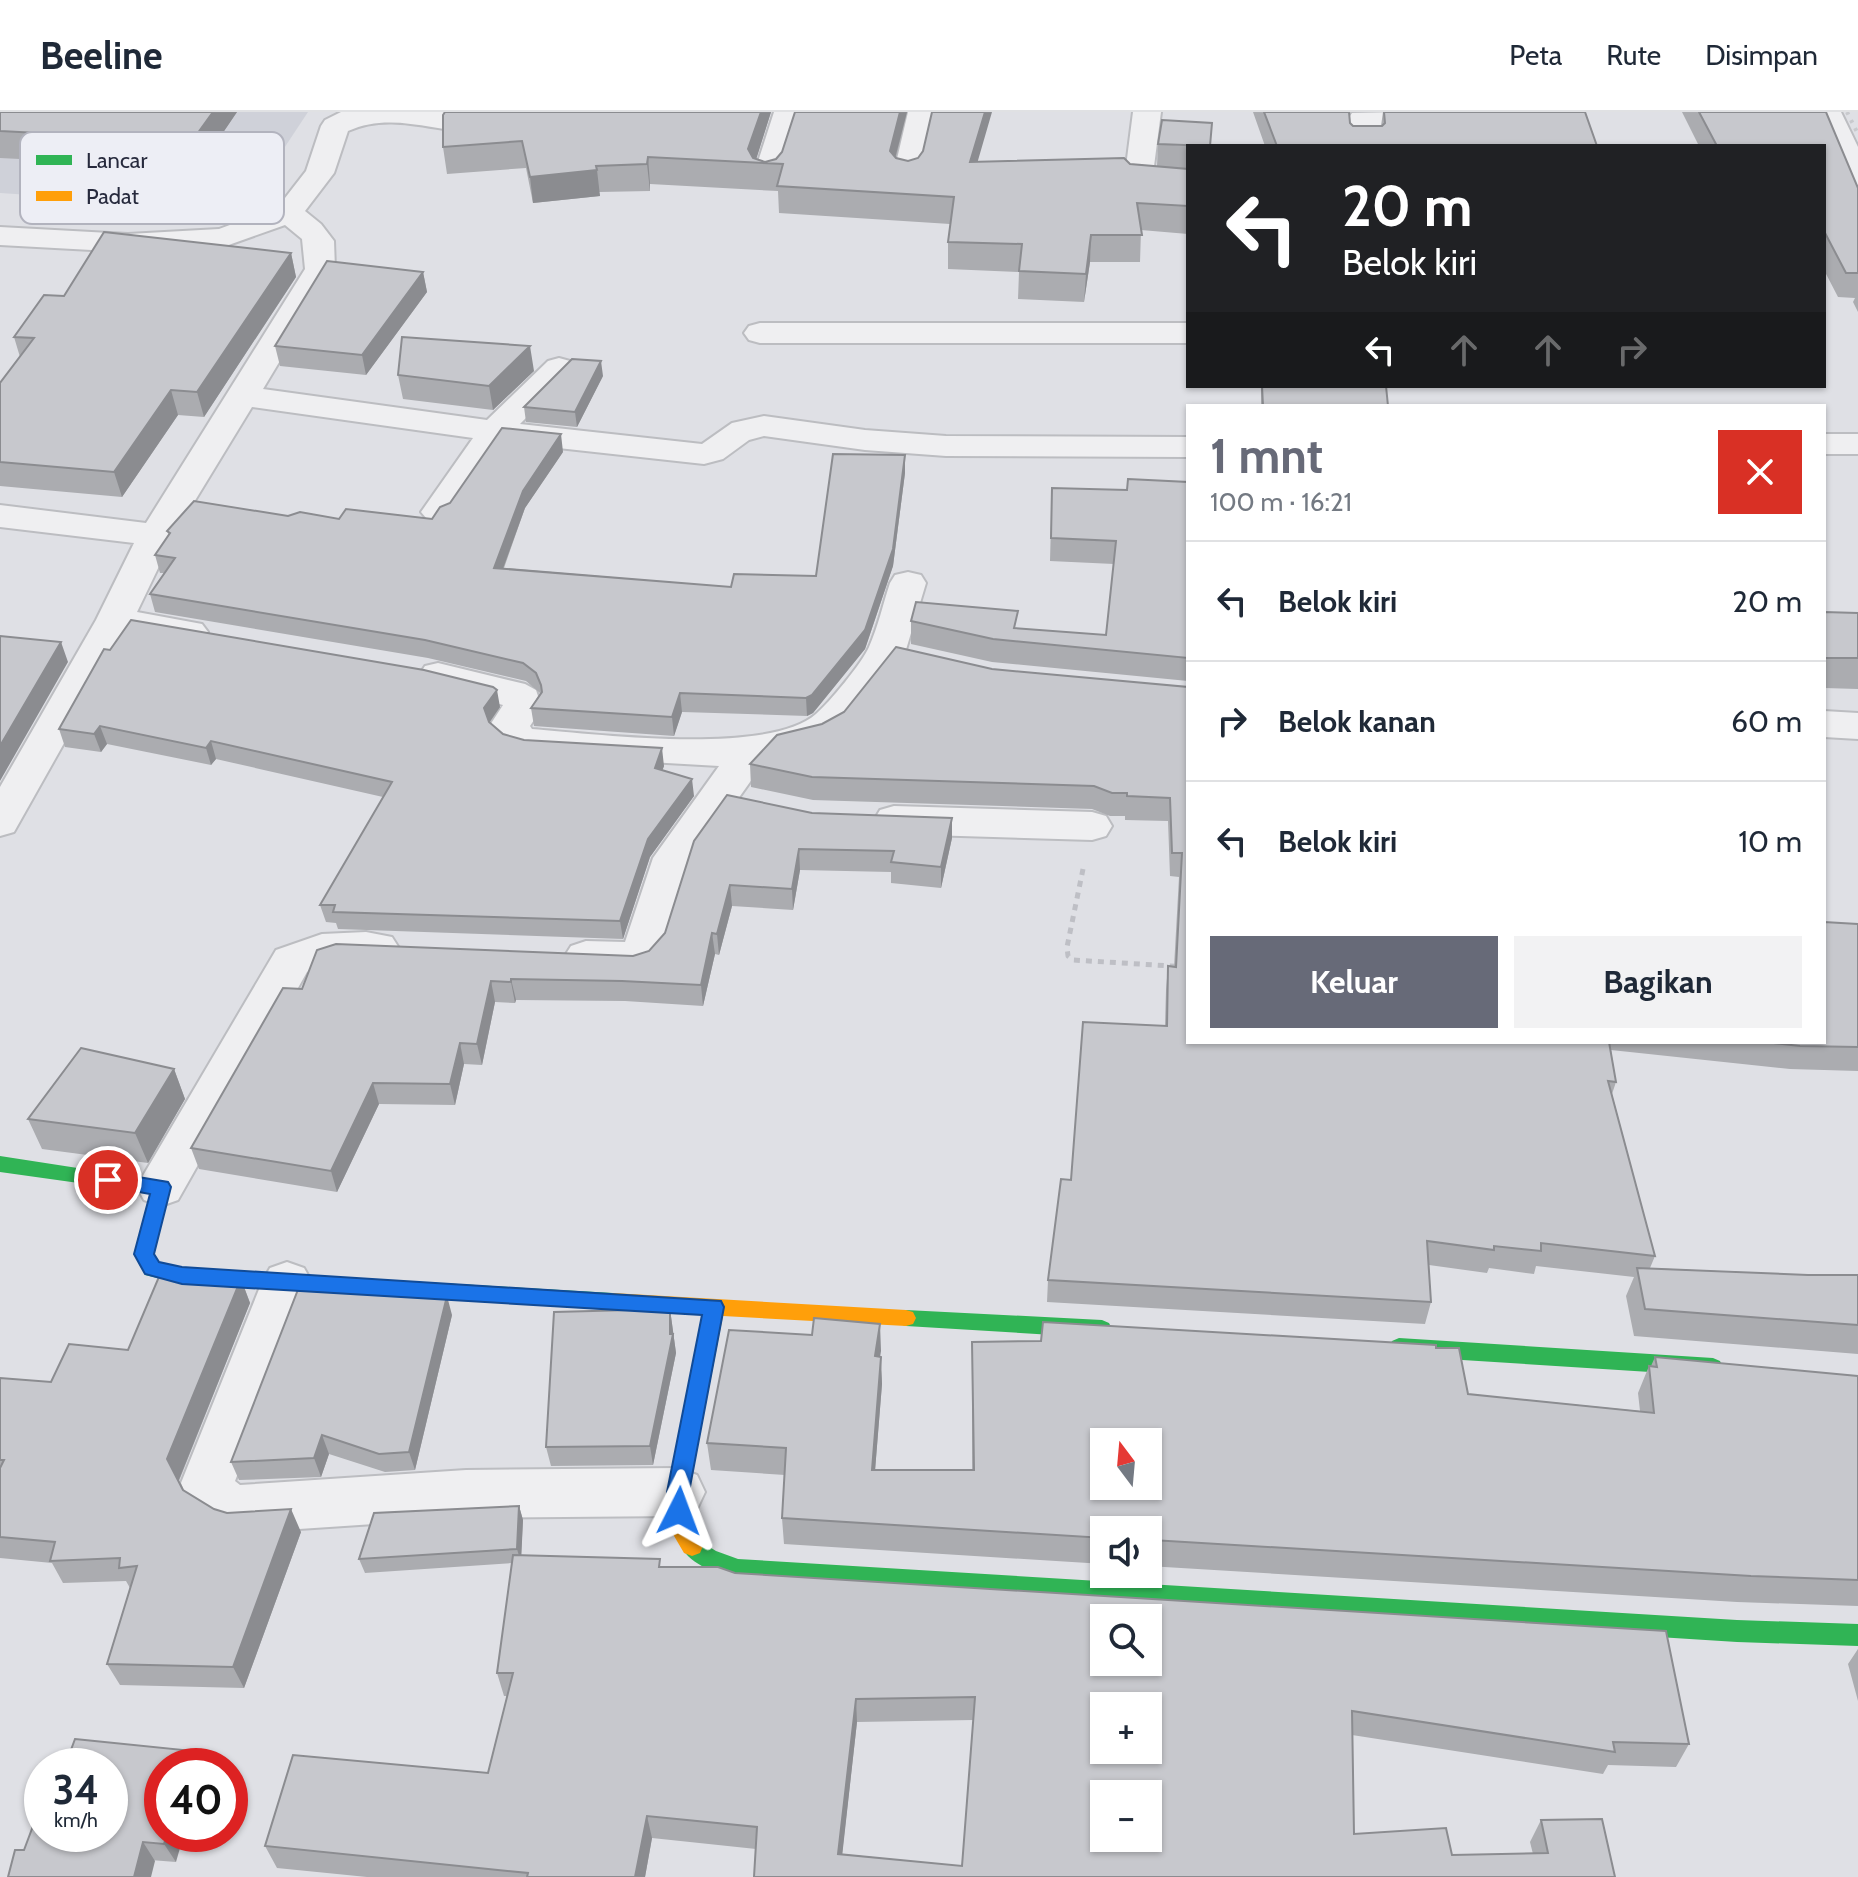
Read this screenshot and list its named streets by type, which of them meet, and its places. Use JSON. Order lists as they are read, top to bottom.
{
  "legend": ["Lancar", "Padat"],
  "north": "top",
  "page": {
    "header": "Beeline",
    "nav": ["Peta", "Rute", "Disimpan"],
    "turn": ["20 m", "Belok kiri"],
    "heading": ["1 mnt", "100 m · 16:21"],
    "list": [
      {
        "name": "Belok kiri",
        "value": "20 m"
      },
      {
        "name": "Belok kanan",
        "value": "60 m"
      },
      {
        "name": "Belok kiri",
        "value": "10 m"
      }
    ],
    "buttons": ["Keluar", "Bagikan"],
    "map_buttons": ["+", "−"],
    "speed": "34 km/h",
    "limit": "40"
  }
}
